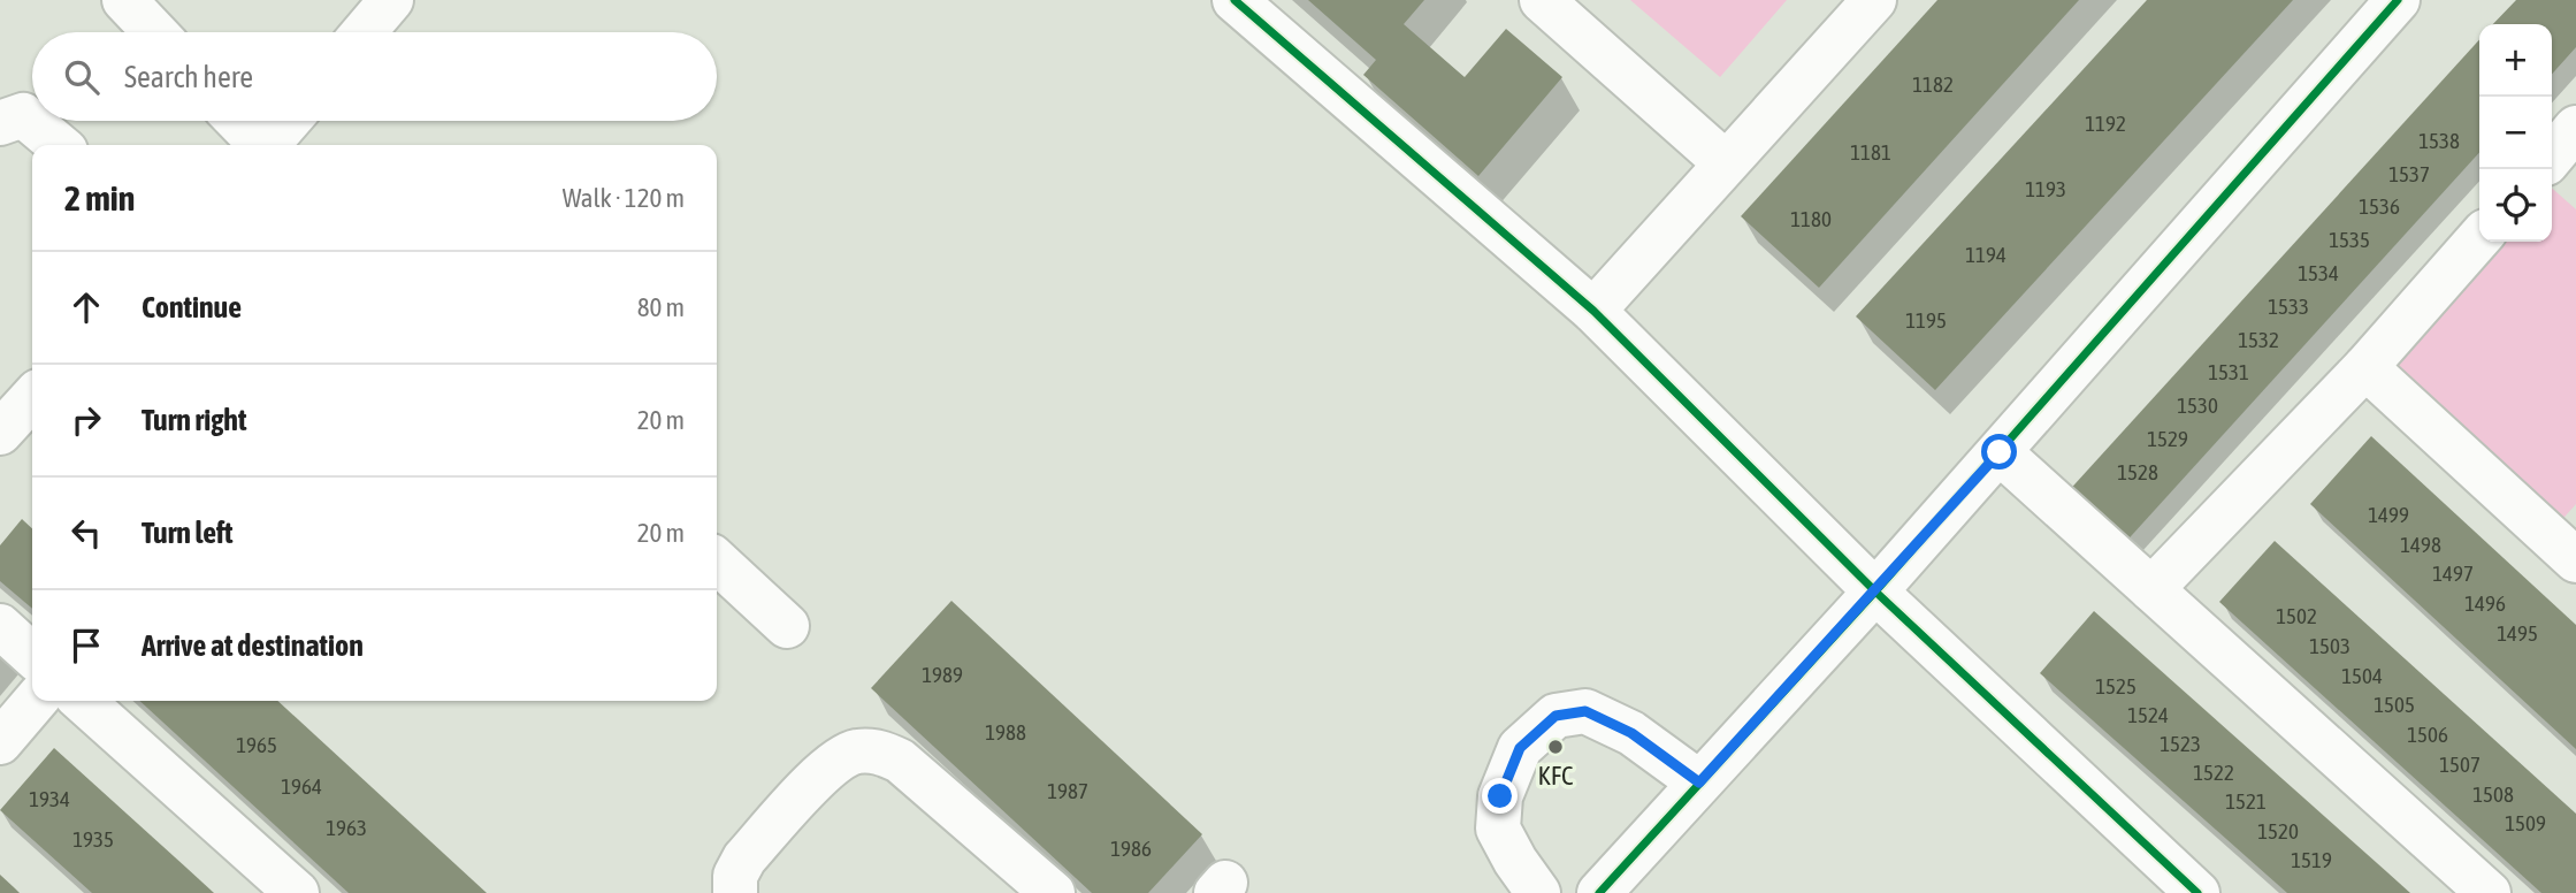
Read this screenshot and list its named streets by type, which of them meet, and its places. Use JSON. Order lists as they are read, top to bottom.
{
  "places": ["KFC"],
  "house_numbers": [
    "1182",
    "1192",
    "1538",
    "1181",
    "1537",
    "1193",
    "1536",
    "1180",
    "1535",
    "1194",
    "1534",
    "1533",
    "1195",
    "1532",
    "1531",
    "1530",
    "1529",
    "1528",
    "1499",
    "1498",
    "1497",
    "1496",
    "1502",
    "1495",
    "1503",
    "1989",
    "1504",
    "1525",
    "1505",
    "1524",
    "1988",
    "1506",
    "1523",
    "1965",
    "1507",
    "1522",
    "1964",
    "1987",
    "1508",
    "1934",
    "1521",
    "1509",
    "1963",
    "1520",
    "1935",
    "1986",
    "1519"
  ],
  "page": {
    "map_buttons": ["+", "−"],
    "search": "Search here",
    "heading": ["2 min", "Walk · 120 m"],
    "list": [
      ["Continue", "80 m"],
      ["Turn right", "20 m"],
      ["Turn left", "20 m"],
      "Arrive at destination"
    ]
  }
}
